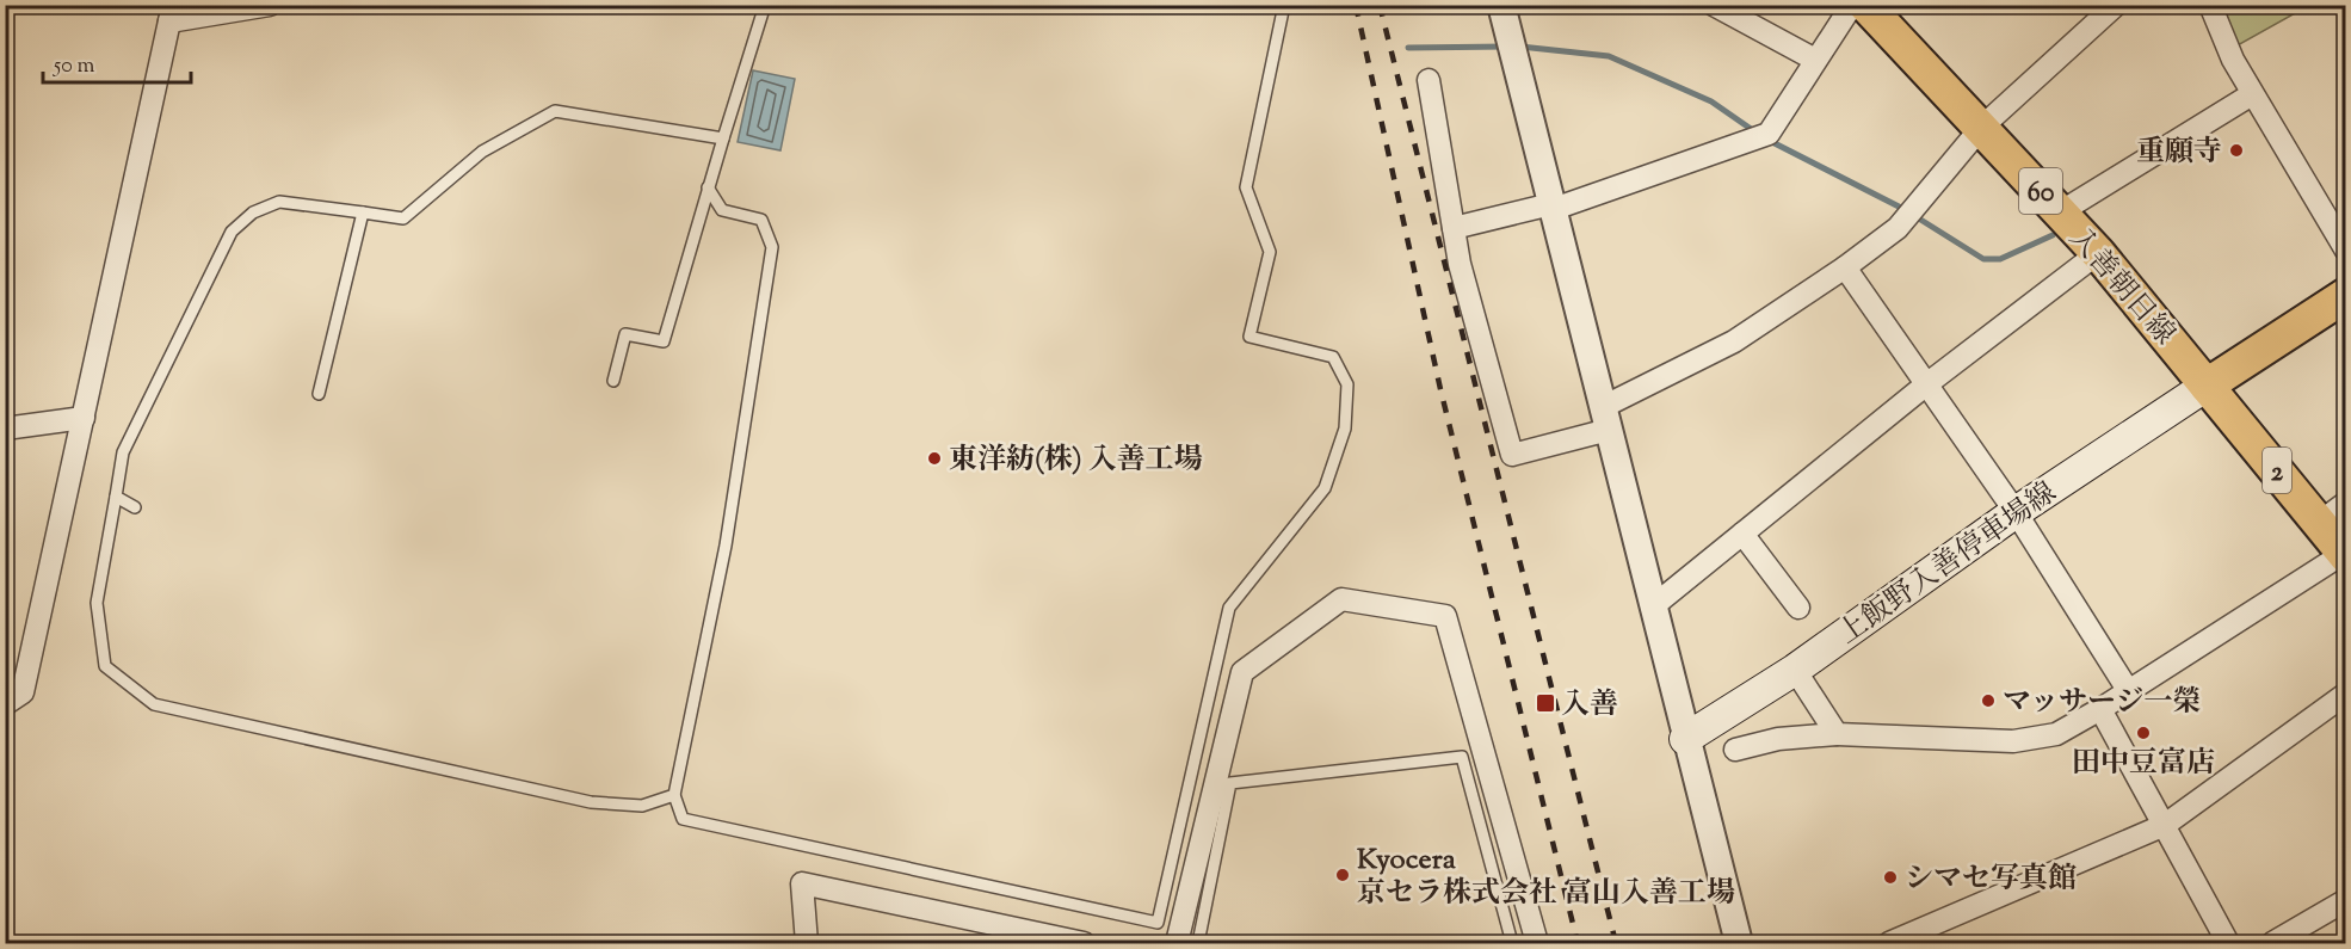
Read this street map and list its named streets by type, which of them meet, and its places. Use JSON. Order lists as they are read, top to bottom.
{
  "streets": {
    "main road": [
      "60",
      "入善朝日線",
      "2",
      "上飯野入善停車場線"
    ]
  },
  "crossings": [
    ["入善朝日線", "2"],
    ["入善朝日線", "上飯野入善停車場線"],
    ["2", "上飯野入善停車場線"]
  ],
  "places": {
    "other": [
      "重願寺",
      "東洋紡(株) 入善工場",
      "マッサージ一榮",
      "田中豆富店",
      "Kyocera 京セラ株式会社 富山入善工場",
      "シマセ写真館"
    ],
    "transit": ["入善"]
  },
  "scale_bar": "50 m"
}
